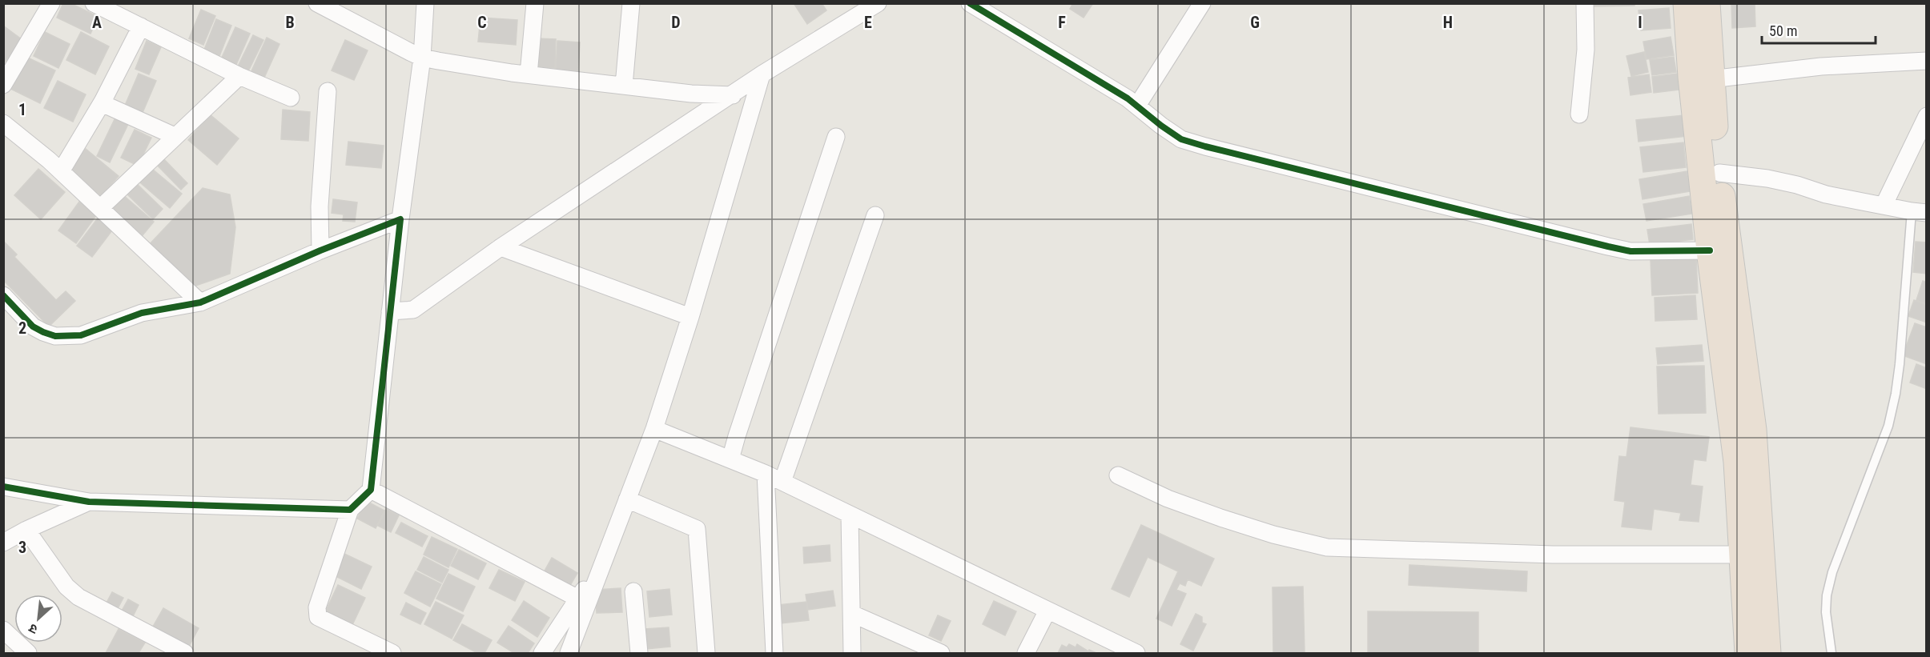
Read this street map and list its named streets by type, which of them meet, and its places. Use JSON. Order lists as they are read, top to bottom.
{
  "scale_bar": "50 m",
  "north": "bottom left",
  "grid": {
    "columns": [
      "A",
      "B",
      "C",
      "D",
      "E",
      "F",
      "G",
      "H",
      "I"
    ],
    "rows": ["1", "2", "3"]
  }
}
